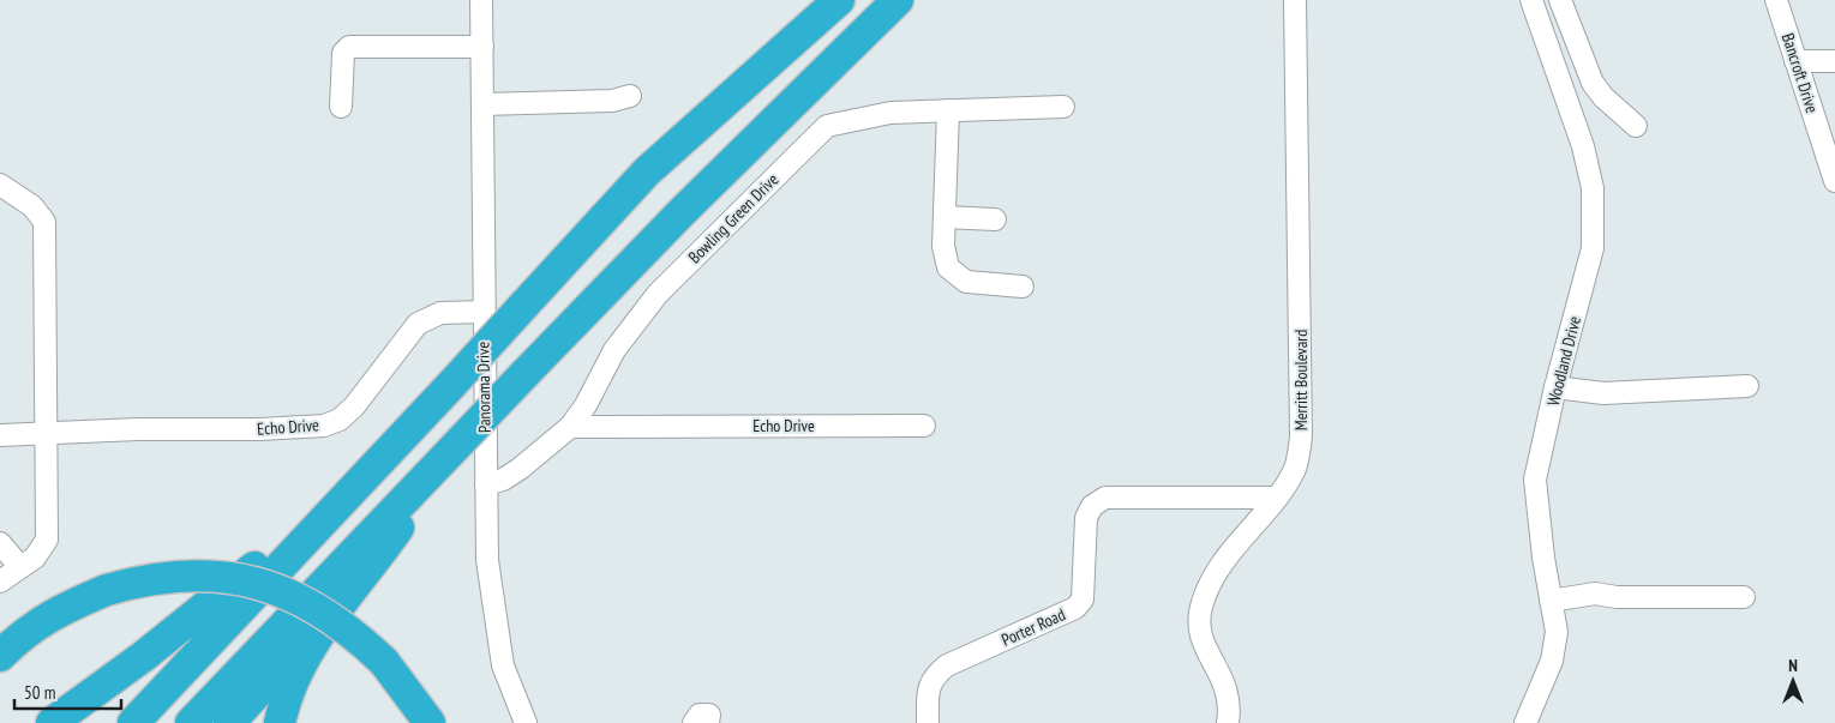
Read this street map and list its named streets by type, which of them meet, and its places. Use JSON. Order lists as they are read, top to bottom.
{
  "streets": {
    "street": [
      "Bancroft Drive",
      "Bowling Green Drive",
      "Woodland Drive",
      "Merritt Boulevard",
      "Panorama Drive",
      "Echo Drive",
      "Porter Road"
    ]
  },
  "crossings": [
    ["Bowling Green Drive", "Panorama Drive"],
    ["Bowling Green Drive", "Echo Drive"],
    ["Merritt Boulevard", "Porter Road"],
    ["Panorama Drive", "Echo Drive"]
  ],
  "scale_bar": "50 m",
  "north": "top"
}
